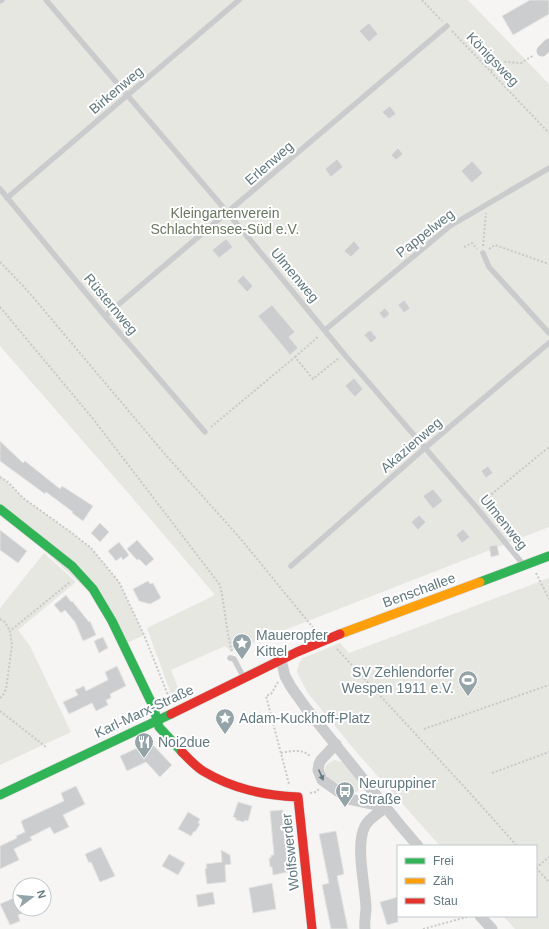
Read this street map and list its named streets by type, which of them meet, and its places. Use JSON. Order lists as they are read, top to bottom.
{
  "streets": {
    "street": ["Benschallee", "Karl-Marx-Straße", "Wolfswerder"],
    "lane": [
      "Birkenweg",
      "Erlenweg",
      "Pappelweg",
      "Ulmenweg",
      "Rüsternweg",
      "Akazienweg"
    ],
    "path": ["Königsweg"]
  },
  "crossings": [
    ["Königsweg", "Erlenweg"],
    ["Birkenweg", "Ulmenweg"],
    ["Birkenweg", "Rüsternweg"],
    ["Erlenweg", "Ulmenweg"],
    ["Erlenweg", "Rüsternweg"],
    ["Pappelweg", "Ulmenweg"],
    ["Ulmenweg", "Akazienweg"],
    ["Ulmenweg", "Benschallee"],
    ["Benschallee", "Karl-Marx-Straße"],
    ["Karl-Marx-Straße", "Wolfswerder"]
  ],
  "parks": ["Kleingartenverein Schlachtensee-Süd e.V."],
  "places": {
    "place": ["Maueropfer Kittel", "Adam-Kuckhoff-Platz"],
    "sports": ["SV Zehlendorfer Wespen 1911 e.V."],
    "restaurant": ["Noi2due"],
    "bus stop": ["Neuruppiner Straße"]
  },
  "legend": ["Frei", "Zäh", "Stau"],
  "north": "right"
}
